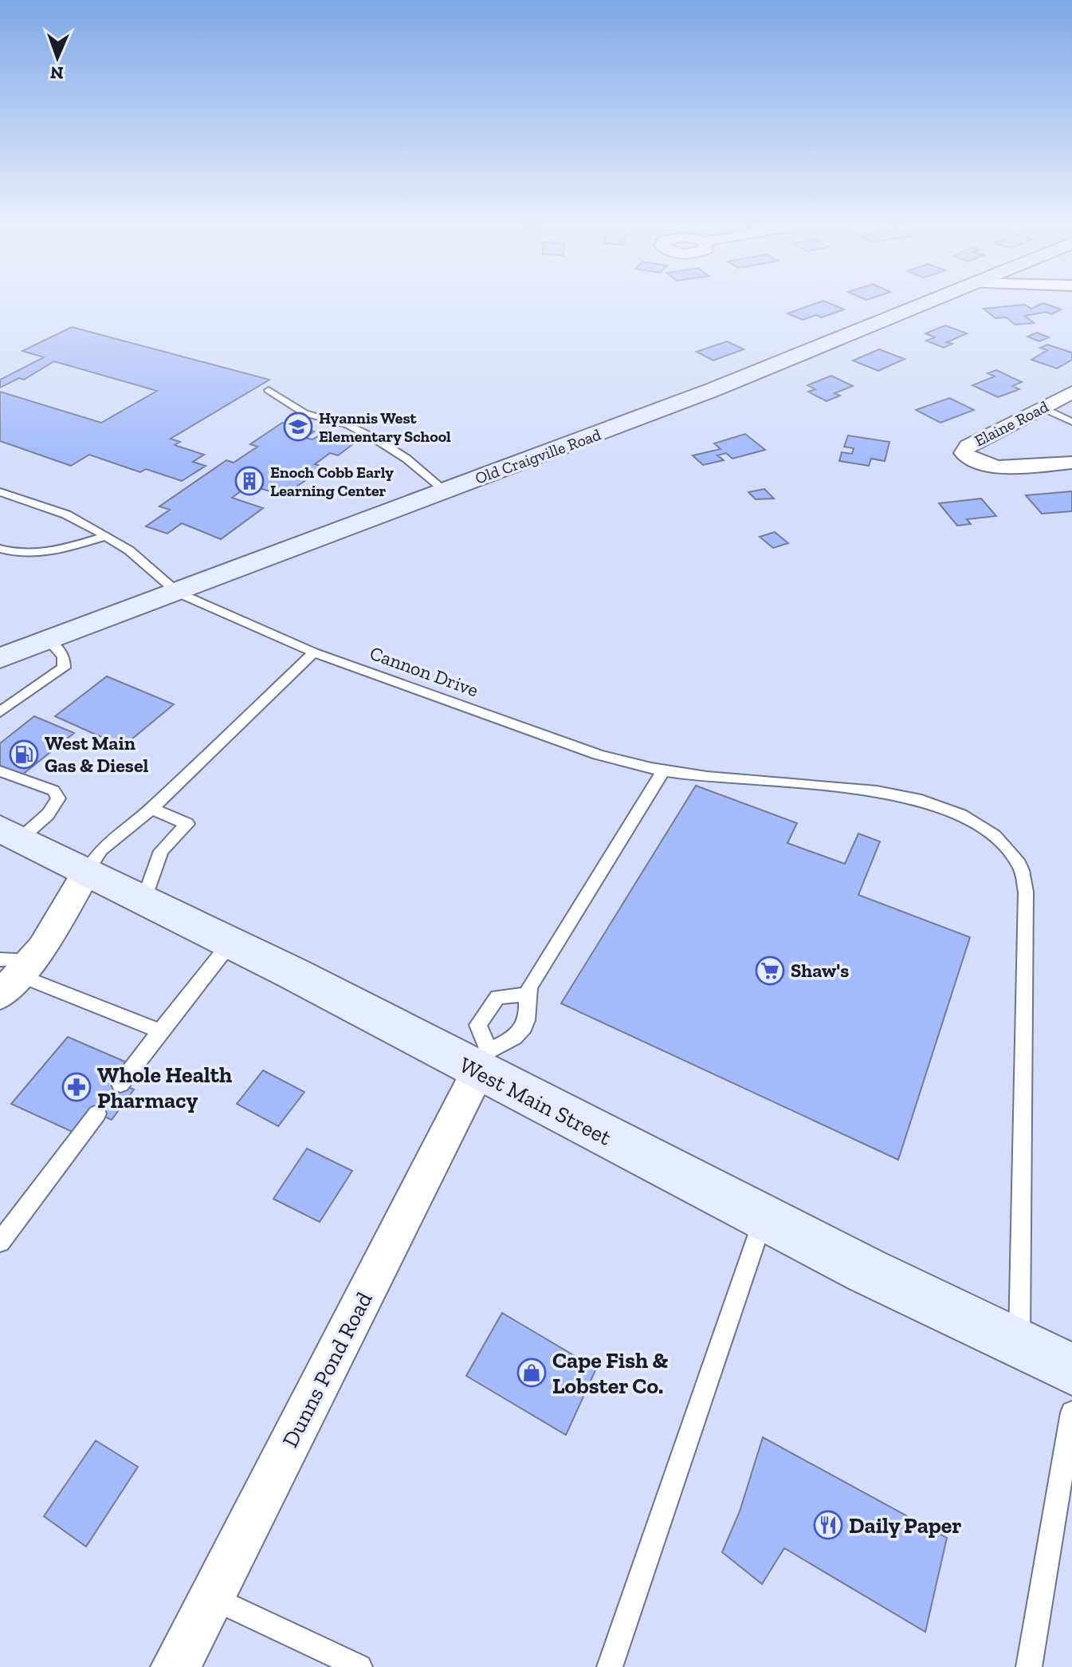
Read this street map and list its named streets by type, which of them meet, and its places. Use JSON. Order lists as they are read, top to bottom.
{
  "streets": {
    "street": [
      "Elaine Road",
      "Old Craigville Road",
      "West Main Street",
      "Dunns Pond Road"
    ],
    "lane": ["Cannon Drive"]
  },
  "crossings": [
    ["Old Craigville Road", "Cannon Drive"],
    ["Cannon Drive", "West Main Street"],
    ["West Main Street", "Dunns Pond Road"]
  ],
  "places": {
    "school or university": ["Hyannis West Elementary School"],
    "building": ["Enoch Cobb Early Learning Center"],
    "fuel station": ["West Main Gas & Diesel"],
    "supermarket": ["Shaw's"],
    "pharmacy": ["Whole Health Pharmacy"],
    "shop": ["Cape Fish & Lobster Co."],
    "restaurant": ["Daily Paper"]
  },
  "north": "bottom"
}
